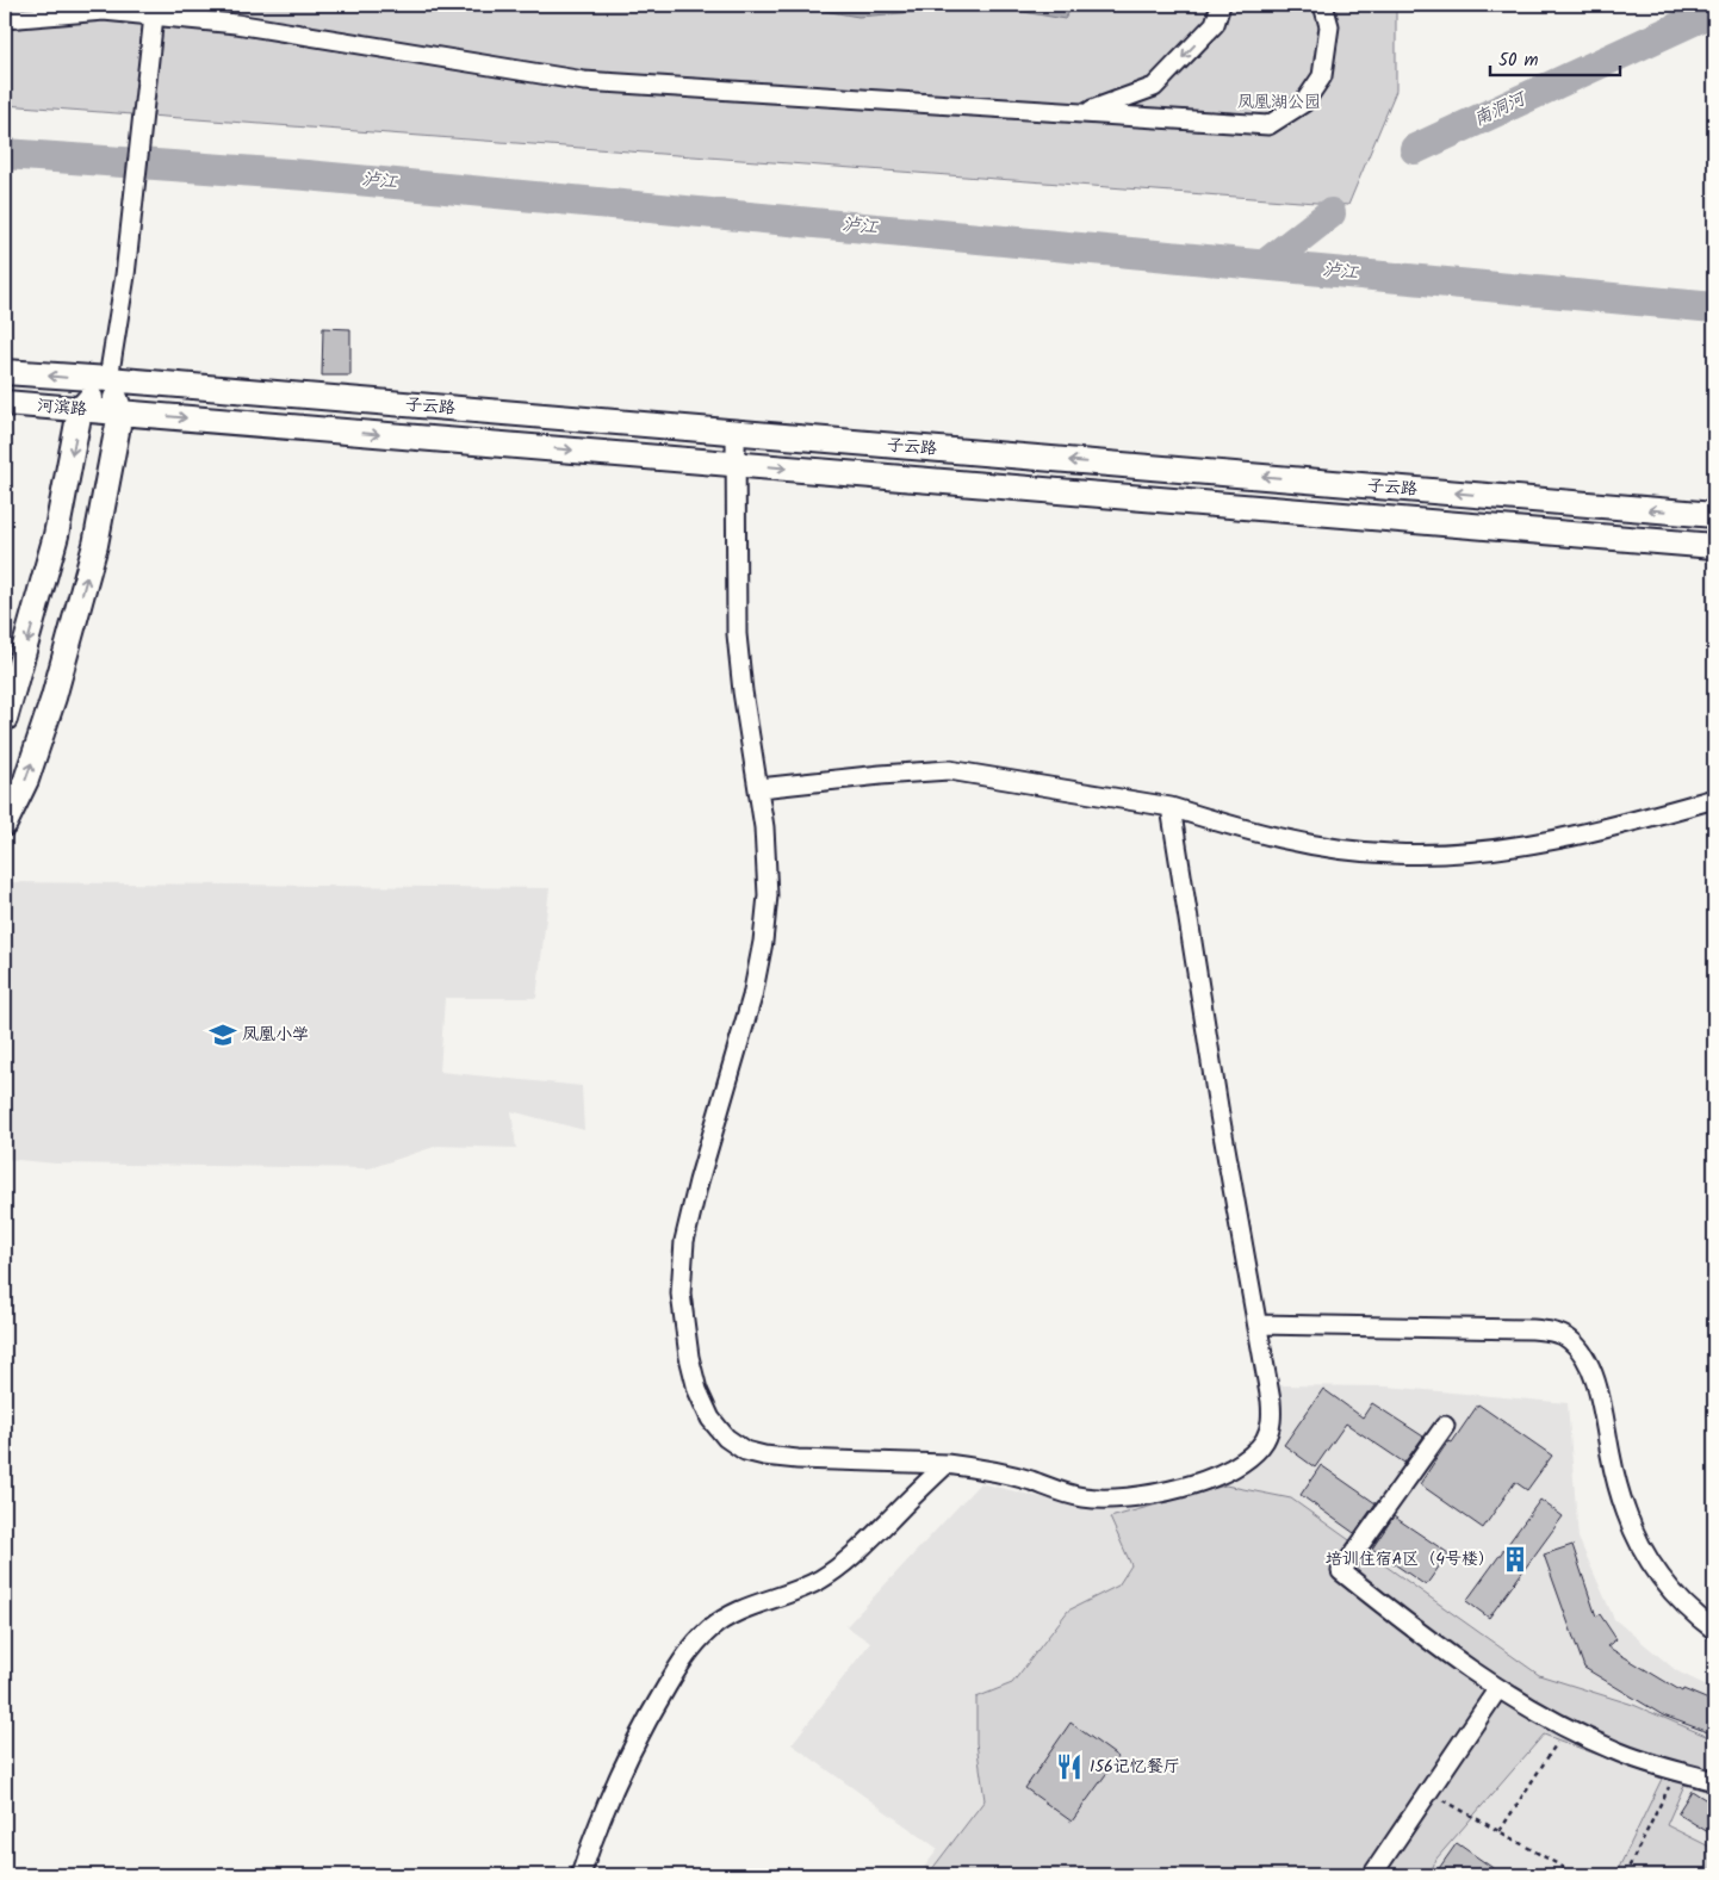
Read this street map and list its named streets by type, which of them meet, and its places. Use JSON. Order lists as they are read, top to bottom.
{
  "streets": {
    "main road": ["子云路", "河滨路"]
  },
  "crossings": [
    ["子云路", "河滨路"]
  ],
  "water": ["南洞河", "泸江"],
  "parks": ["凤凰湖公园"],
  "places": {
    "school or university": ["凤凰小学"],
    "building": ["培训住宿A区（4号楼）"],
    "restaurant": ["156记忆餐厅"]
  },
  "scale_bar": "50 m"
}
